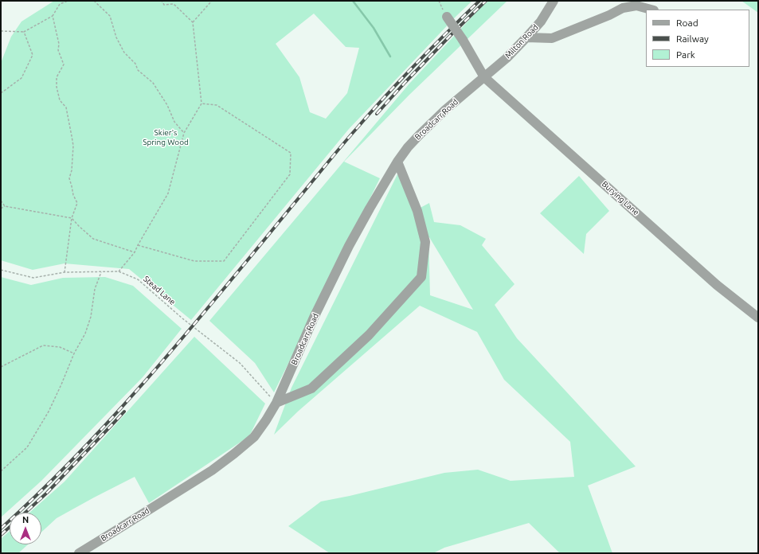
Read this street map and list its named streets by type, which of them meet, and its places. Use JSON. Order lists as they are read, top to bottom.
{
  "streets": {
    "street": ["Milton Road", "Broadcarr Road", "Burying Lane"],
    "path": ["Stead Lane"]
  },
  "crossings": [
    ["Milton Road", "Broadcarr Road"],
    ["Milton Road", "Burying Lane"],
    ["Broadcarr Road", "Burying Lane"],
    ["Broadcarr Road", "Stead Lane"]
  ],
  "parks": ["Skier's Spring Wood"],
  "legend": ["Road", "Railway", "Park"],
  "north": "top"
}
